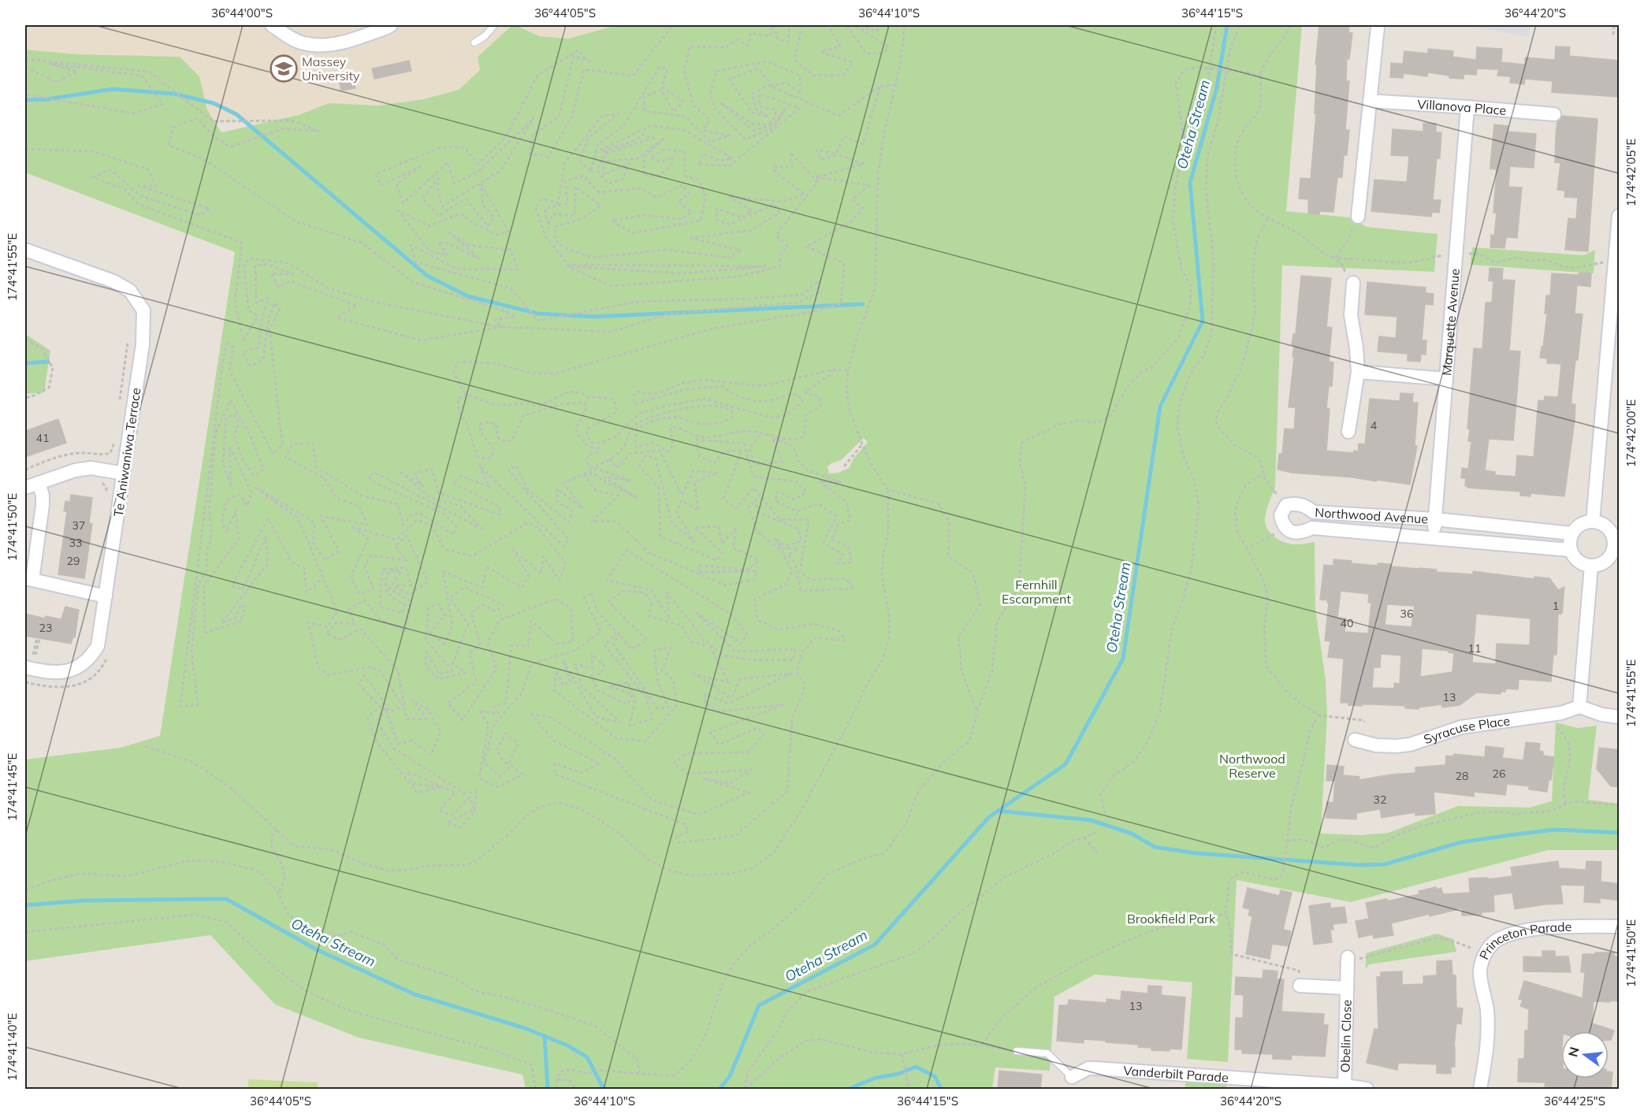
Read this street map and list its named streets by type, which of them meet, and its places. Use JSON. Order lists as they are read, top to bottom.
{
  "streets": {
    "street": [
      "Villanova Place",
      "Marquette Avenue",
      "Te Aniwaniwa Terrace",
      "Northwood Avenue",
      "Syracuse Place",
      "Princeton Parade",
      "Obelin Close",
      "Vanderbilt Parade"
    ]
  },
  "crossings": [
    ["Villanova Place", "Marquette Avenue"],
    ["Marquette Avenue", "Northwood Avenue"],
    ["Obelin Close", "Vanderbilt Parade"]
  ],
  "water": ["Oteha Stream"],
  "parks": ["Fernhill Escarpment", "Northwood Reserve", "Brookfield Park"],
  "places": {
    "school or university": ["Massey University"]
  },
  "house_numbers": [
    "4",
    "41",
    "37",
    "33",
    "29",
    "1",
    "36",
    "40",
    "23",
    "11",
    "13",
    "26",
    "28",
    "32",
    "13"
  ],
  "north": "left",
  "coordinates": [
    "36°44'00\"S",
    "36°44'05\"S",
    "36°44'10\"S",
    "36°44'15\"S",
    "36°44'20\"S",
    "174°42'05\"E",
    "174°41'55\"E",
    "174°42'00\"E",
    "174°41'50\"E",
    "174°41'45\"E",
    "174°41'40\"E",
    "36°44'25\"S"
  ]
}
